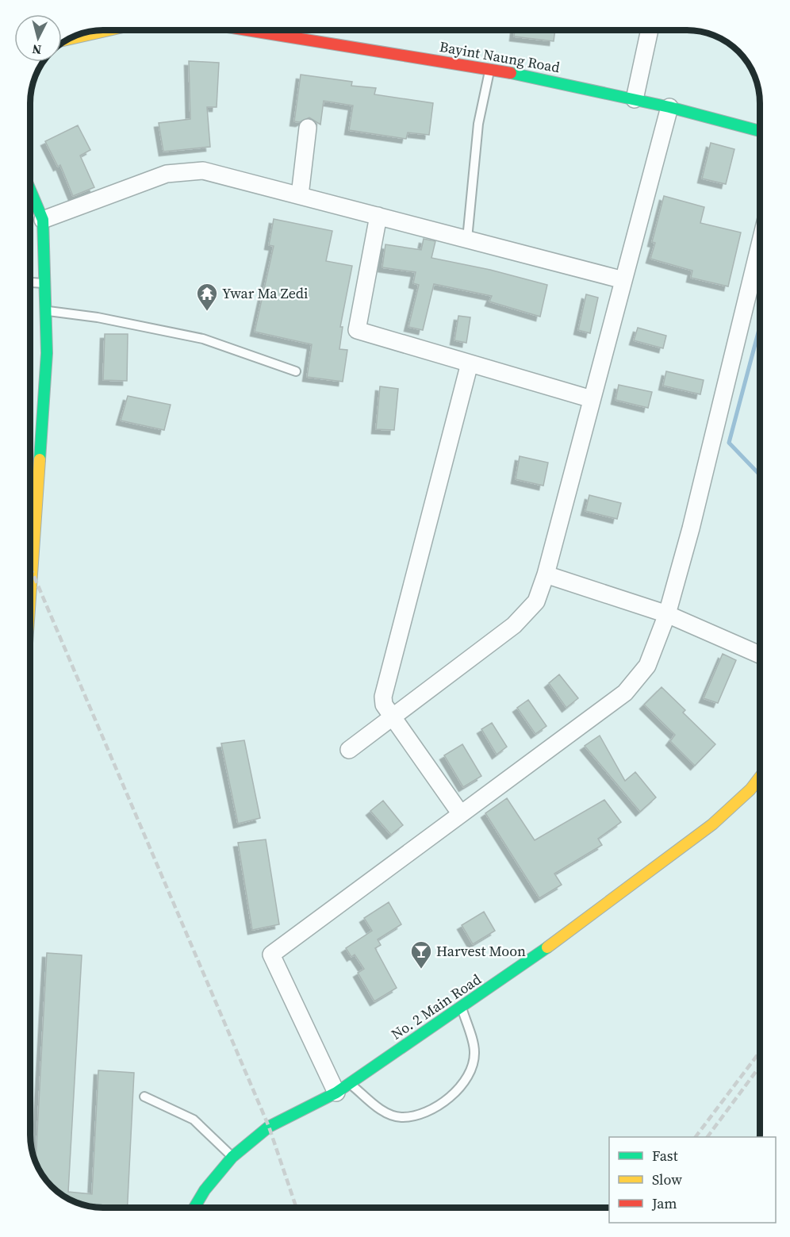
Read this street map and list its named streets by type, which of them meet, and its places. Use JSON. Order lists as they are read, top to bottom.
{
  "streets": {
    "main road": ["Bayint Naung Road", "No. 2 Main Road"]
  },
  "places": {
    "temple": ["Ywar Ma Zedi"],
    "bar": ["Harvest Moon"]
  },
  "legend": ["Fast", "Slow", "Jam"],
  "north": "bottom"
}
